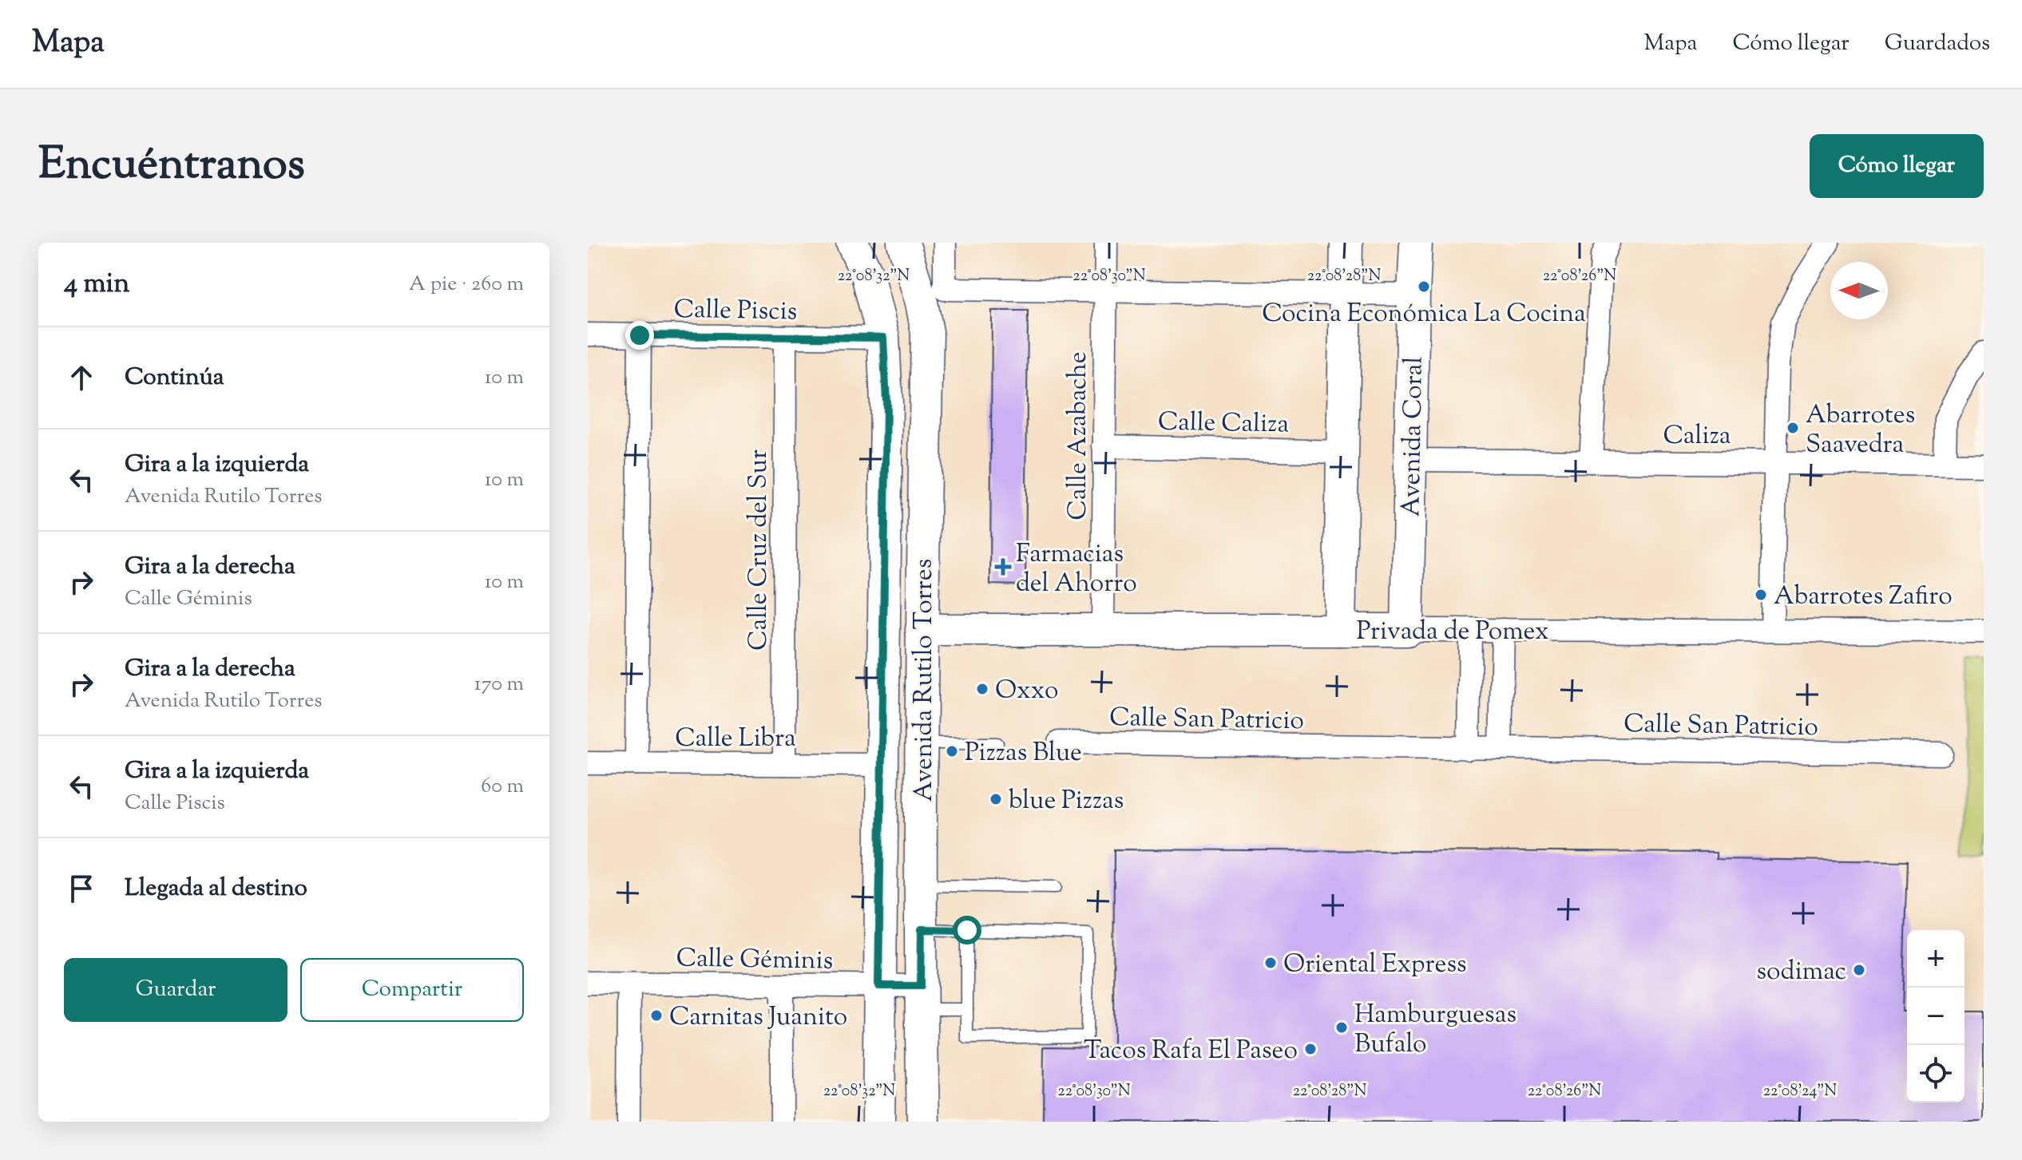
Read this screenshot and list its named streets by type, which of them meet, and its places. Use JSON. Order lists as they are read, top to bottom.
{
  "streets": {
    "main road": ["Avenida Coral", "Privada de Pomex", "Avenida Rutilo Torres"],
    "street": [
      "Calle Piscis",
      "Calle Caliza",
      "Caliza",
      "Calle Azabache",
      "Calle Cruz del Sur",
      "Calle San Patricio",
      "Calle Libra",
      "Calle Géminis"
    ]
  },
  "crossings": [
    ["Calle Piscis", "Calle Cruz del Sur"],
    ["Calle Piscis", "Avenida Rutilo Torres"],
    ["Calle Caliza", "Calle Azabache"],
    ["Caliza", "Avenida Coral"],
    ["Calle Azabache", "Privada de Pomex"],
    ["Avenida Coral", "Privada de Pomex"],
    ["Calle Cruz del Sur", "Calle Libra"],
    ["Privada de Pomex", "Avenida Rutilo Torres"],
    ["Avenida Rutilo Torres", "Calle Libra"],
    ["Avenida Rutilo Torres", "Calle Géminis"]
  ],
  "places": {
    "other": [
      "Cocina Económica La Cocina",
      "Abarrotes Saavedra",
      "Abarrotes Zafiro",
      "Oxxo",
      "Pizzas Blue",
      "blue Pizzas",
      "Oriental Express",
      "sodimac",
      "Carnitas Juanito",
      "Hamburguesas Bufalo",
      "Tacos Rafa El Paseo"
    ],
    "health": ["Farmacias del Ahorro"]
  },
  "north": "left",
  "page": {
    "header": "Mapa",
    "nav": ["Mapa", "Cómo llegar", "Guardados"],
    "title": "Encuéntranos",
    "buttons": [
      "Cómo llegar",
      ["Guardar", "Compartir"]
    ],
    "heading": ["4 min", "A pie · 260 m"],
    "list": [
      ["Continúa", "10 m"],
      ["Gira a la izquierda", "Avenida Rutilo Torres", "10 m"],
      ["Gira a la derecha", "Calle Géminis", "10 m"],
      ["Gira a la derecha", "Avenida Rutilo Torres", "170 m"],
      ["Gira a la izquierda", "Calle Piscis", "60 m"],
      "Llegada al destino"
    ],
    "map_buttons": ["+", "−"]
  },
  "coordinates": [
    "22°08'32\"N",
    "22°08'30\"N",
    "22°08'28\"N",
    "22°08'26\"N",
    "22°08'24\"N"
  ]
}
